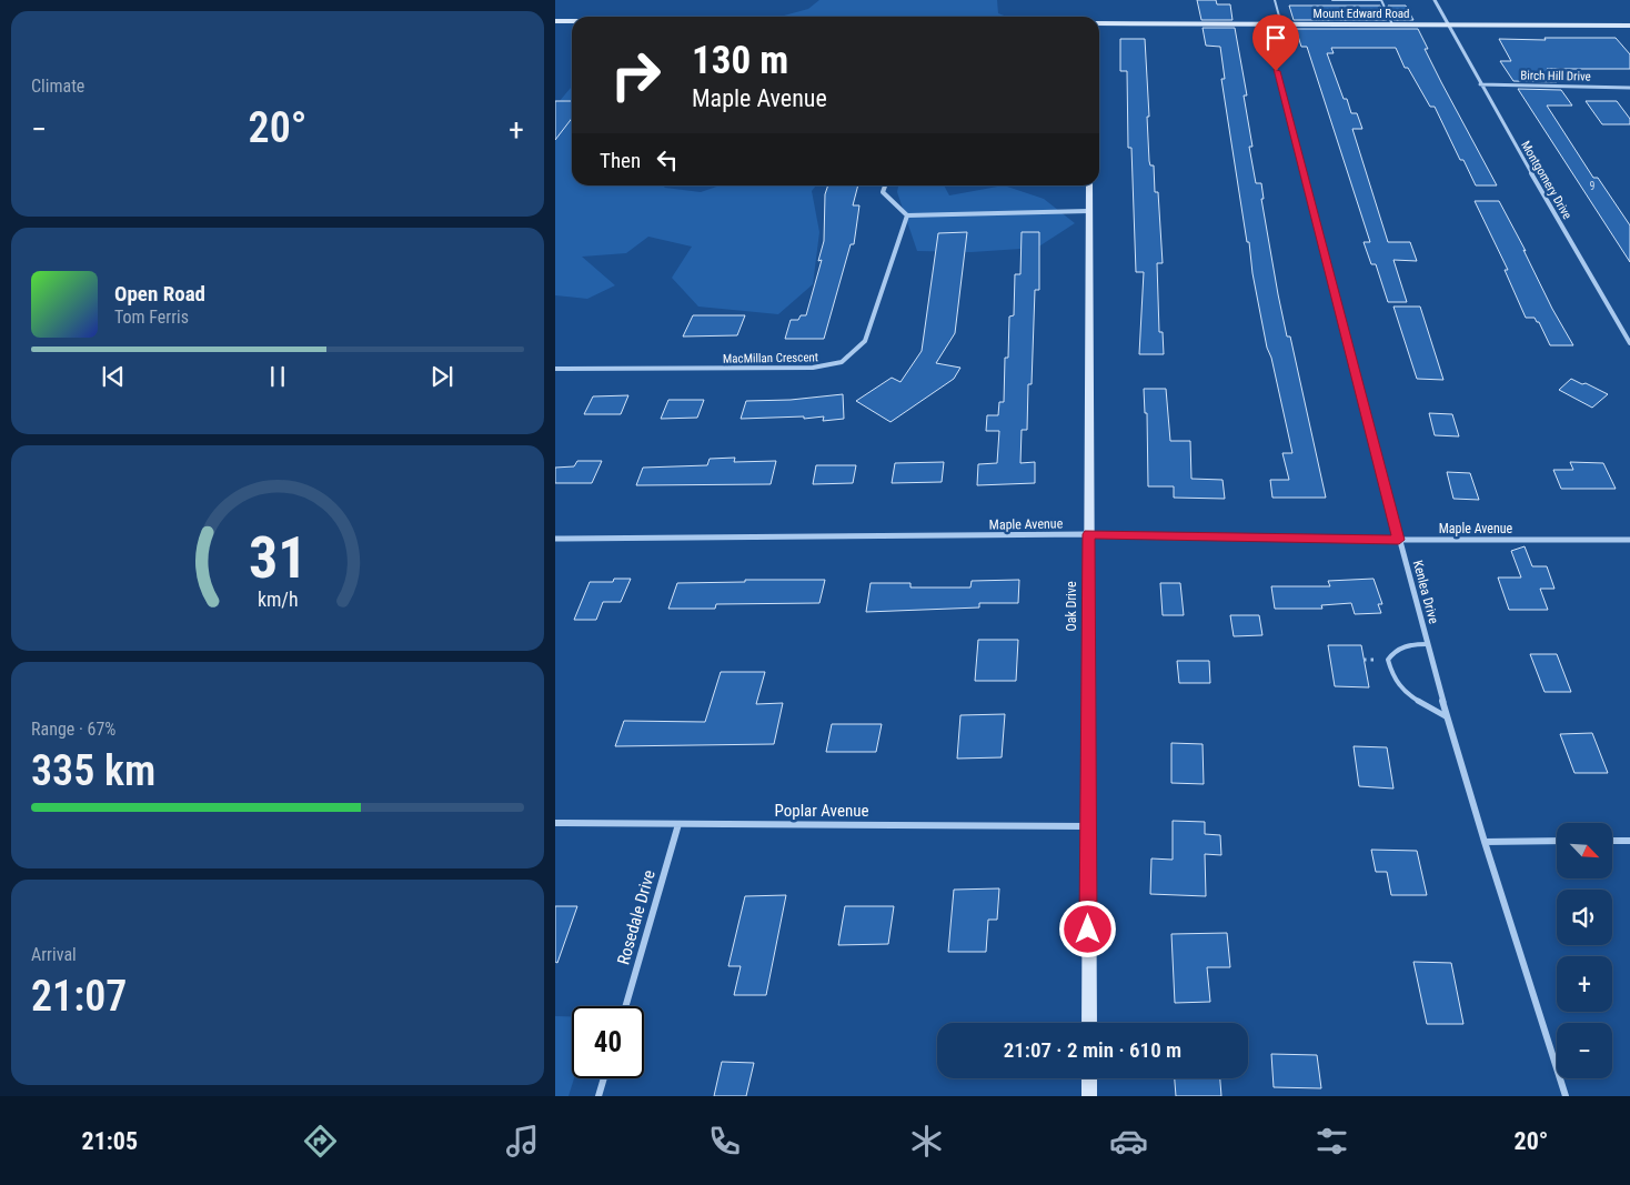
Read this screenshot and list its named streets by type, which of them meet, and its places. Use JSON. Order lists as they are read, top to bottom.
{
  "streets": {
    "street": [
      "Mount Edward Road",
      "Birch Hill Drive",
      "Montgomery Drive",
      "MacMillan Crescent",
      "Maple Avenue",
      "Kenlea Drive",
      "Oak Drive",
      "Poplar Avenue",
      "Rosedale Drive"
    ]
  },
  "crossings": [
    ["Mount Edward Road", "Montgomery Drive"],
    ["Mount Edward Road", "Kenlea Drive"],
    ["Birch Hill Drive", "Montgomery Drive"],
    ["Maple Avenue", "Kenlea Drive"],
    ["Maple Avenue", "Oak Drive"],
    ["Oak Drive", "Poplar Avenue"],
    ["Poplar Avenue", "Rosedale Drive"]
  ],
  "house_numbers": ["9"],
  "north": "bottom right",
  "page": {
    "tile": [
      "Climate",
      ["Range · 67%", "335 km"],
      ["Arrival", "21:07"]
    ],
    "turn": ["130 m", "Maple Avenue"],
    "heat": ["−", "20°", "+"],
    "then": "Then",
    "song": ["Open Road", "Tom Ferris"],
    "map_buttons": ["+", "−"],
    "limit": "40",
    "trip": "21:07 · 2 min · 610 m",
    "tabs": ["21:05", "20°"],
    "gauge": ["31", "km/h"]
  }
}
